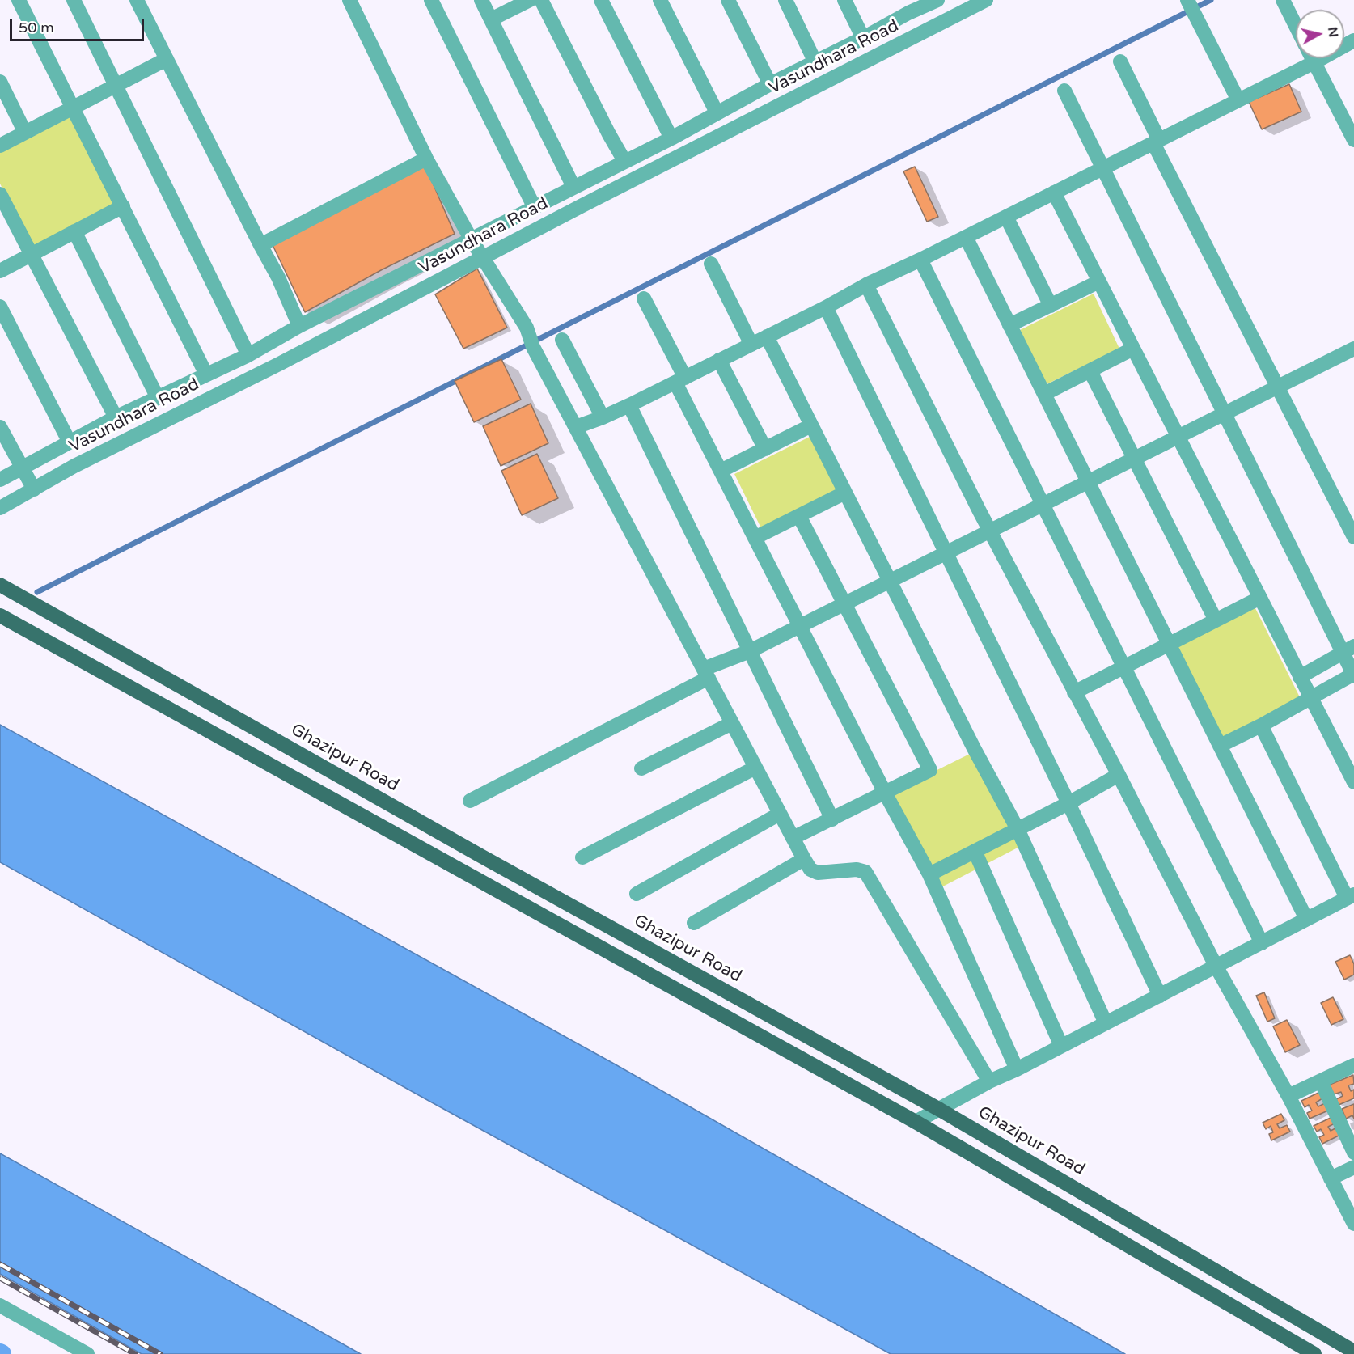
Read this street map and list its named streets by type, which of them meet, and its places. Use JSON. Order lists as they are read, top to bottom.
{
  "streets": {
    "main road": ["Ghazipur Road"],
    "street": ["Vasundhara Road"]
  },
  "scale_bar": "50 m",
  "north": "right"
}
